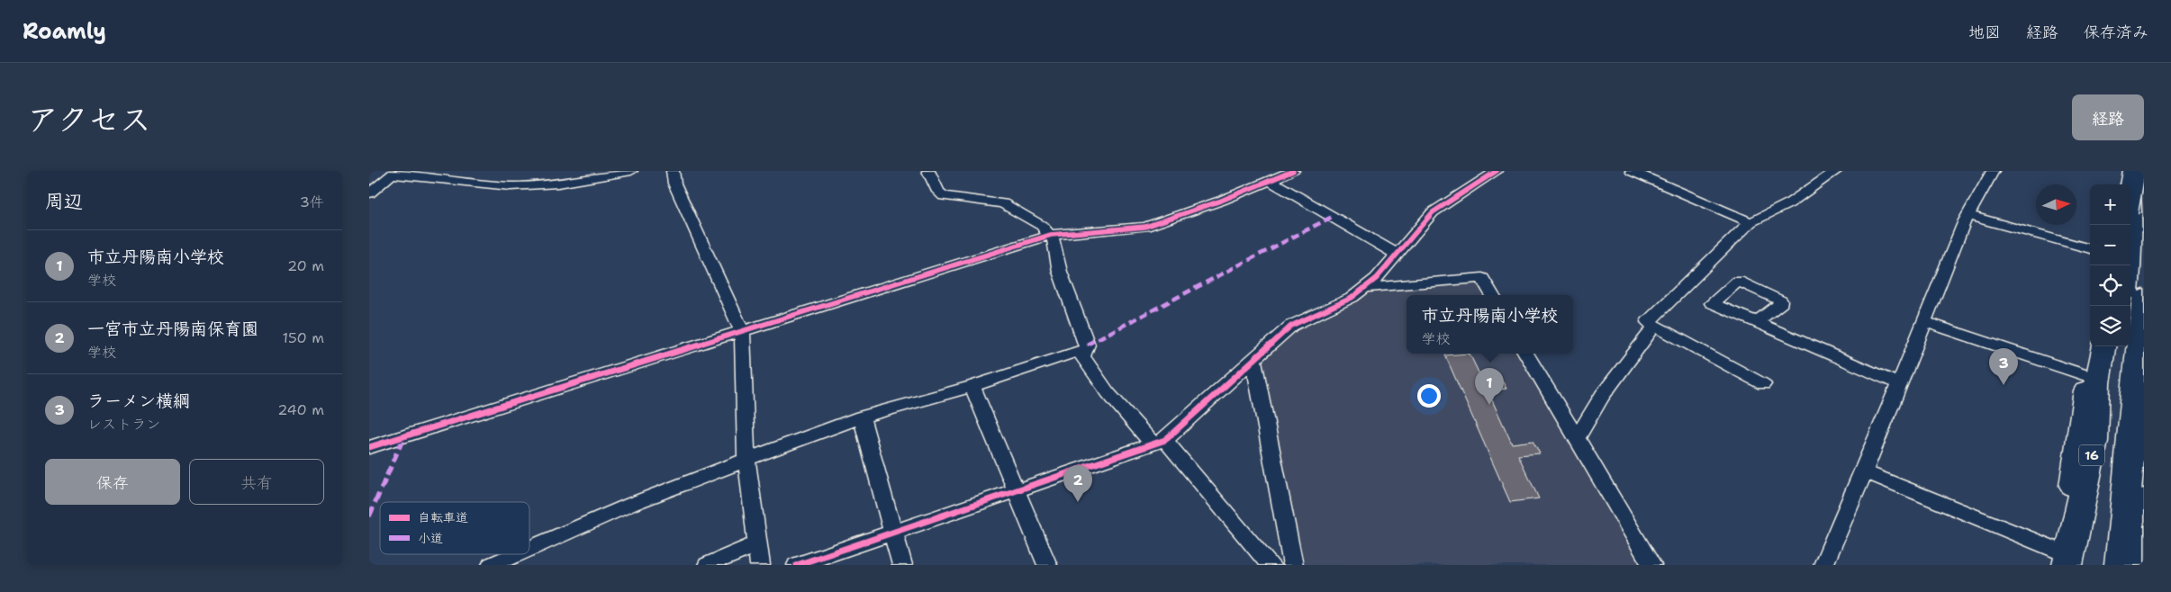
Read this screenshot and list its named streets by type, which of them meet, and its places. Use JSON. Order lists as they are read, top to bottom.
{
  "streets": {
    "highway": ["16"]
  },
  "legend": ["自転車道", "小道"],
  "north": "right",
  "page": {
    "header": "Roamly",
    "nav": ["地図", "経路", "保存済み"],
    "title": "アクセス",
    "buttons": [
      "経路",
      ["保存", "共有"]
    ],
    "heading": ["周辺", "3件"],
    "map_buttons": ["+", "−"],
    "list": [
      {
        "mark": "1",
        "name": "市立丹陽南小学校",
        "note": "学校",
        "value": "20 m"
      },
      {
        "mark": "2",
        "name": "一宮市立丹陽南保育園",
        "note": "学校",
        "value": "150 m"
      },
      {
        "mark": "3",
        "name": "ラーメン横綱",
        "note": "レストラン",
        "value": "240 m"
      }
    ],
    "popup": ["市立丹陽南小学校", "学校"],
    "pins": ["3", "1", "2"]
  }
}
